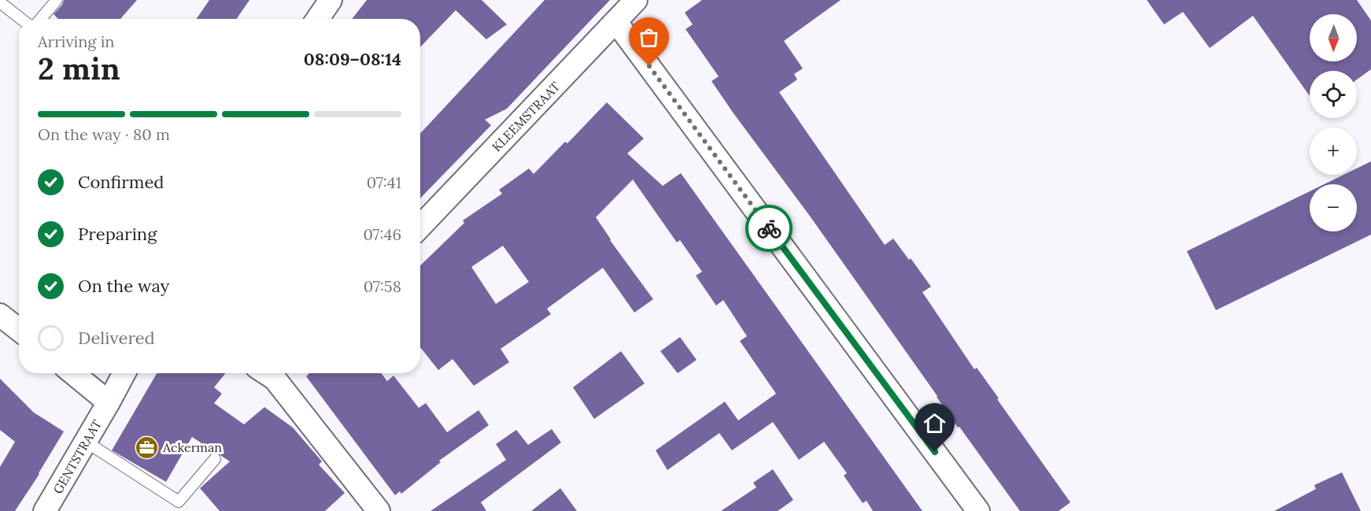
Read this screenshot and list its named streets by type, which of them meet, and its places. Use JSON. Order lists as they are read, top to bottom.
{
  "streets": {
    "street": ["KLEEMSTRAAT", "GENTSTRAAT"]
  },
  "places": {
    "office": ["Ackerman"]
  },
  "north": "bottom",
  "page": {
    "map_buttons": ["+", "−"],
    "heading": ["2 min", "Arriving in", "08:09–08:14"],
    "bar": "On the way · 80 m",
    "list": [
      ["Confirmed", "07:41"],
      ["Preparing", "07:46"],
      ["On the way", "07:58"],
      "Delivered"
    ]
  }
}
